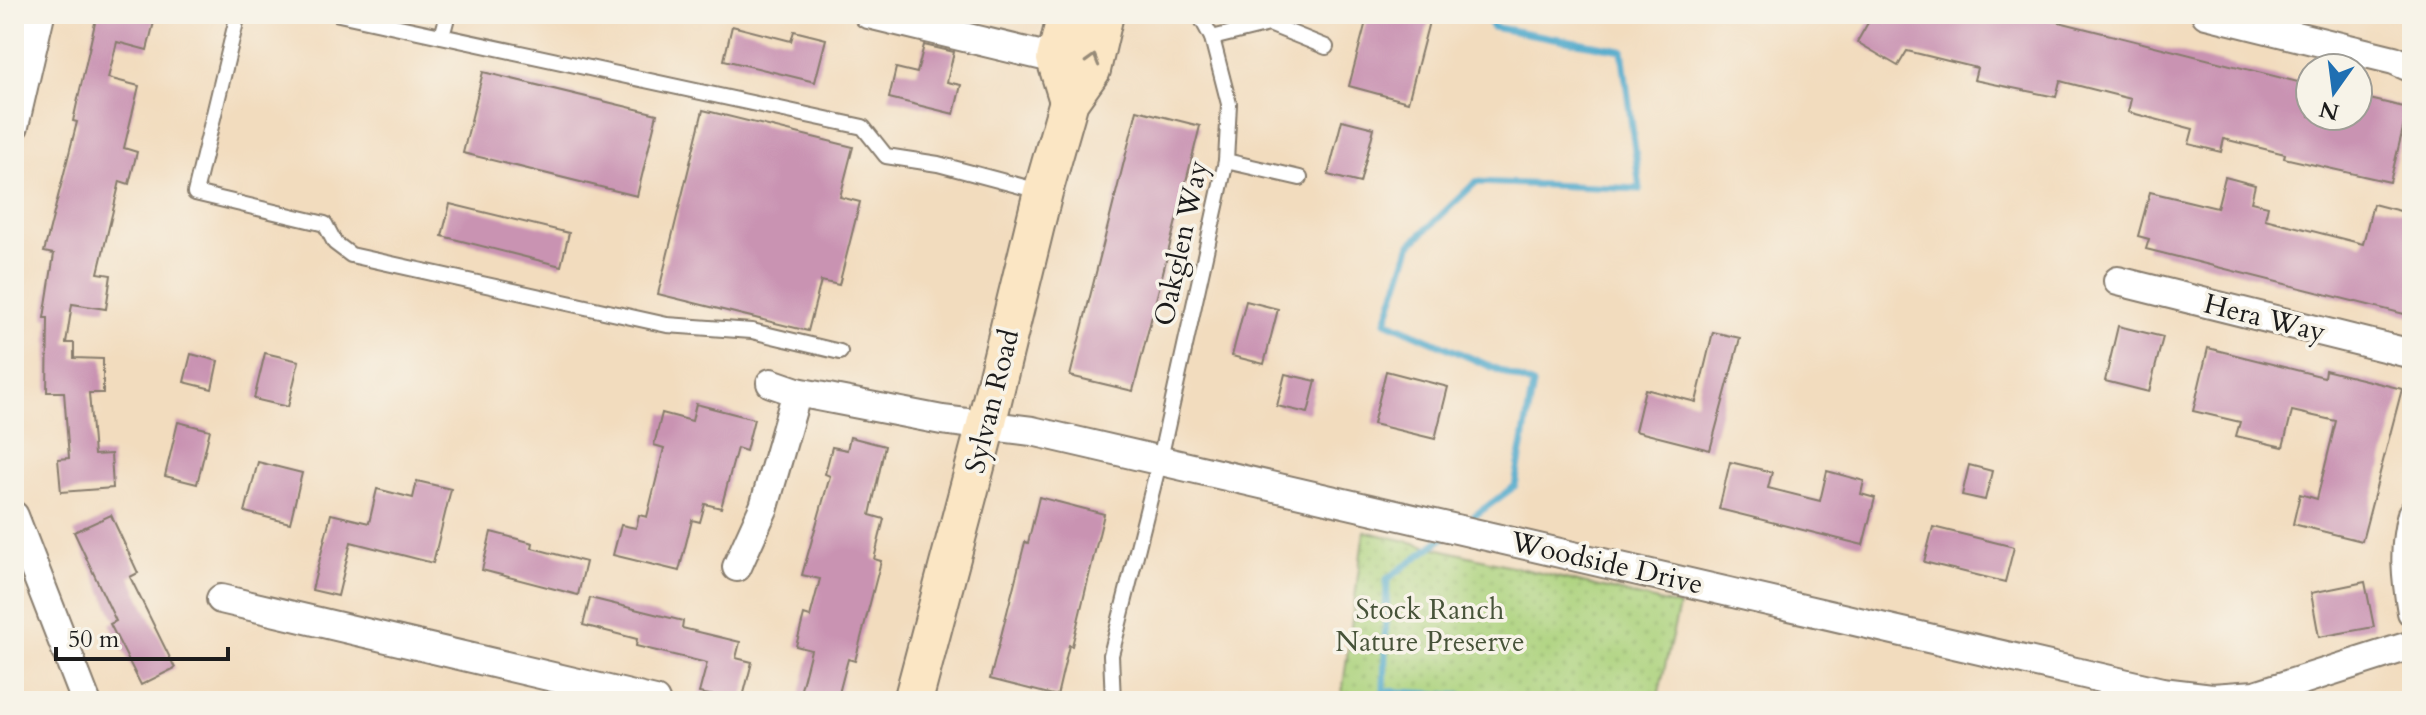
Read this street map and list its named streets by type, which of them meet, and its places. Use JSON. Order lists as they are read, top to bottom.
{
  "streets": {
    "main road": ["Sylvan Road"],
    "street": ["Hera Way", "Woodside Drive"],
    "lane": ["Oakglen Way"]
  },
  "crossings": [
    ["Oakglen Way", "Woodside Drive"],
    ["Sylvan Road", "Woodside Drive"]
  ],
  "parks": ["Stock Ranch Nature Preserve"],
  "scale_bar": "50 m",
  "north": "bottom"
}
